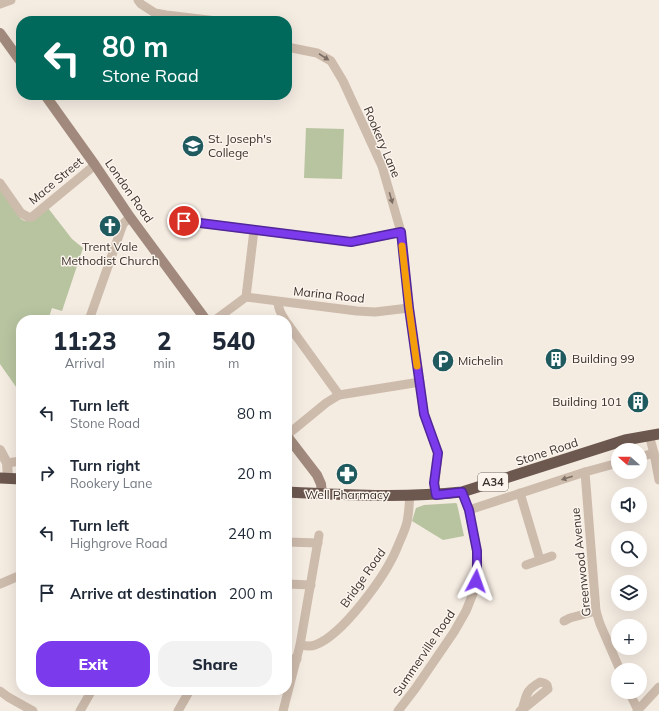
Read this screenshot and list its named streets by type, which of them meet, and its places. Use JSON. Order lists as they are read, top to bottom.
{
  "streets": {
    "highway": ["Stone Road", "A34"],
    "main road": ["London Road"],
    "street": [
      "Rookery Lane",
      "Mace Street",
      "Marina Road",
      "Greenwood Avenue",
      "Bridge Road",
      "Summerville Road"
    ]
  },
  "crossings": [
    ["Rookery Lane", "Marina Road"],
    ["Rookery Lane", "Stone Road"],
    ["Mace Street", "London Road"],
    ["Stone Road", "A34"],
    ["Stone Road", "Bridge Road"],
    ["Stone Road", "Summerville Road"]
  ],
  "one_way": ["Rookery Lane"],
  "places": {
    "school or university": ["St. Joseph's College"],
    "church": ["Trent Vale Methodist Church"],
    "building": ["Building 99", "Building 101"],
    "parking": ["Michelin"],
    "pharmacy": ["Well Pharmacy"]
  },
  "north": "left",
  "page": {
    "turn": ["80 m", "Stone Road"],
    "eta": [
      "11:23",
      "Arrival",
      "2",
      "min",
      "540",
      "m"
    ],
    "list": [
      {
        "name": "Turn left",
        "note": "Stone Road",
        "value": "80 m"
      },
      {
        "name": "Turn right",
        "note": "Rookery Lane",
        "value": "20 m"
      },
      {
        "name": "Turn left",
        "note": "Highgrove Road",
        "value": "240 m"
      },
      {
        "name": "Arrive at destination",
        "value": "200 m"
      }
    ],
    "map_buttons": ["+", "−"],
    "buttons": ["Exit", "Share"]
  }
}
